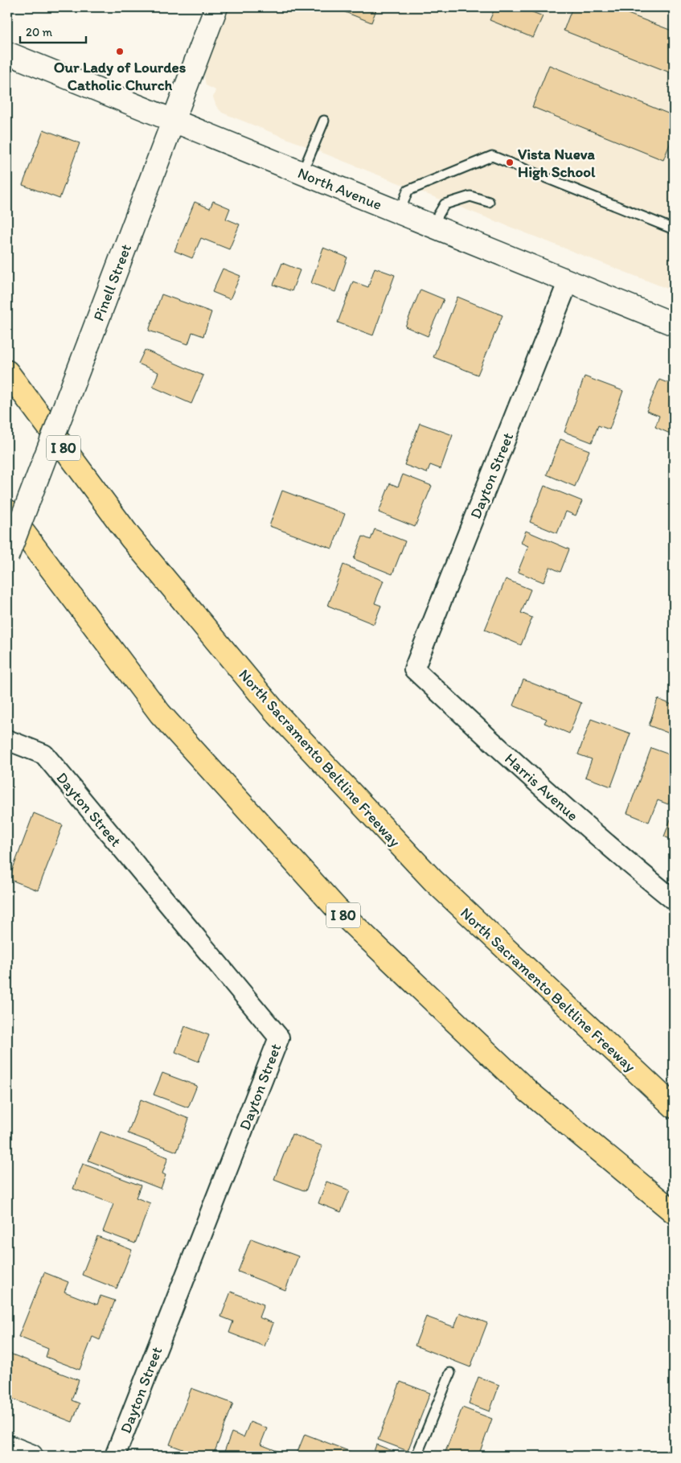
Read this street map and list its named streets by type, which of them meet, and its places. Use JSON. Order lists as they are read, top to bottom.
{
  "streets": {
    "highway": ["I 80", "North Sacramento Beltline Freeway"],
    "street": [
      "North Avenue",
      "Pinell Street",
      "Dayton Street",
      "Harris Avenue"
    ]
  },
  "crossings": [
    ["North Avenue", "Pinell Street"],
    ["North Avenue", "Dayton Street"],
    ["Dayton Street", "Harris Avenue"]
  ],
  "places": ["Our Lady of Lourdes Catholic Church", "Vista Nueva High School"],
  "scale_bar": "20 m"
}
